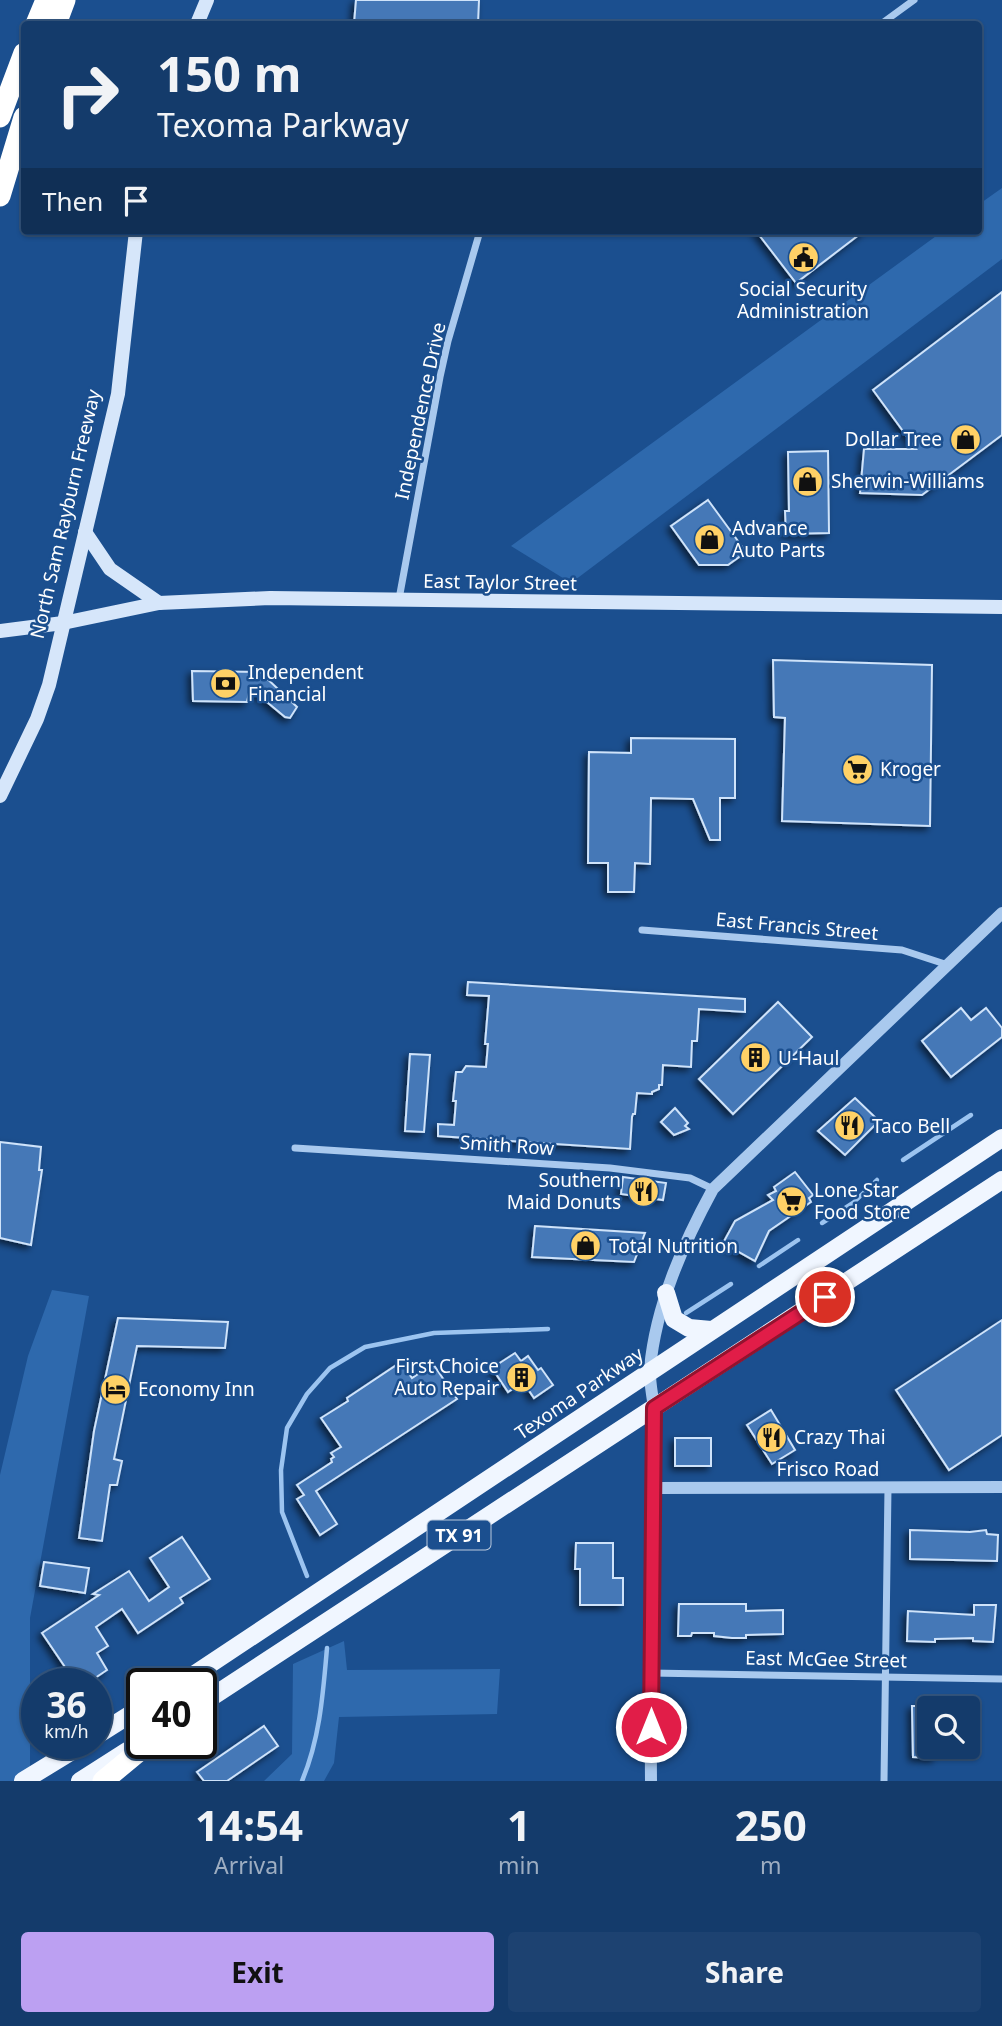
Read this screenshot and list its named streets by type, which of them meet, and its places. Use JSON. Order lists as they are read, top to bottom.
{
  "streets": {
    "main road": [
      "North Sam Rayburn Freeway",
      "East Taylor Street",
      "Texoma Parkway",
      "TX 91"
    ],
    "street": [
      "Independence Drive",
      "East Francis Street",
      "Smith Row",
      "Frisco Road",
      "East McGee Street"
    ]
  },
  "crossings": [
    ["Independence Drive", "East Taylor Street"],
    ["North Sam Rayburn Freeway", "East Taylor Street"]
  ],
  "places": {
    "public building": ["Social Security Administration"],
    "shop": [
      "Dollar Tree",
      "Sherwin-Williams",
      "Advance Auto Parts",
      "Total Nutrition"
    ],
    "bank": ["Independent Financial"],
    "supermarket": ["Kroger", "Lone Star Food Store"],
    "building": ["U-Haul", "First Choice Auto Repair"],
    "restaurant": ["Taco Bell", "Southern Maid Donuts", "Crazy Thai"],
    "hotel": ["Economy Inn"]
  },
  "page": {
    "turn": ["150 m", "Texoma Parkway"],
    "then": "Then",
    "speed": "36 km/h",
    "limit": "40",
    "eta": [
      "14:54",
      "Arrival",
      "1",
      "min",
      "250",
      "m"
    ],
    "buttons": ["Exit", "Share"]
  }
}
